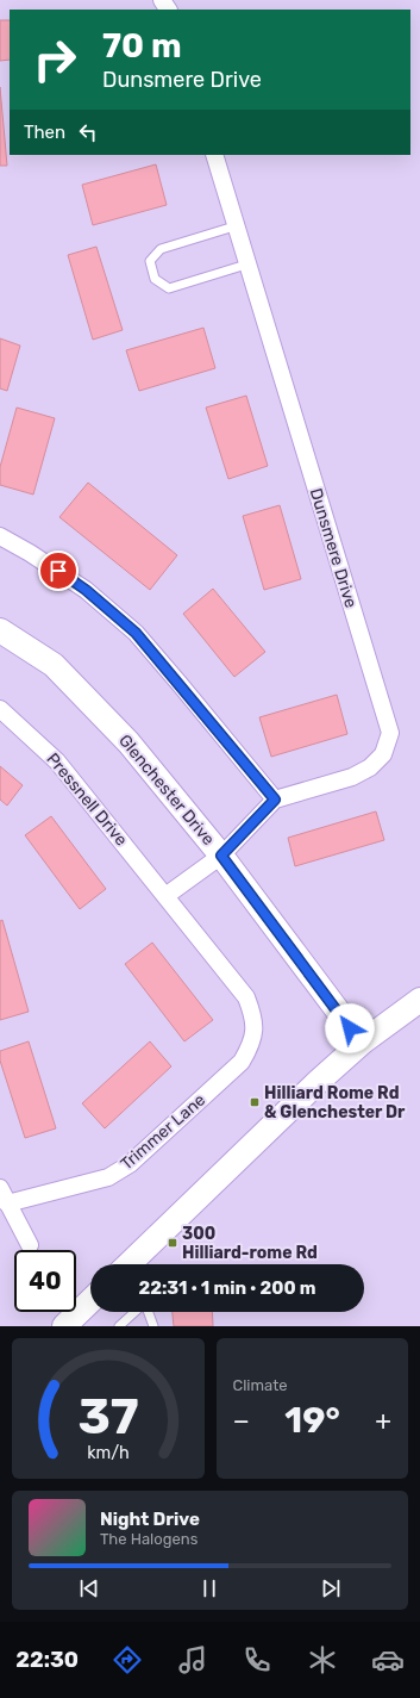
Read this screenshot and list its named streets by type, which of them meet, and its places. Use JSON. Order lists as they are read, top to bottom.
{
  "streets": {
    "street": [
      "Dunsmere Drive",
      "Glenchester Drive",
      "Pressnell Drive",
      "Trimmer Lane"
    ]
  },
  "crossings": [
    ["Dunsmere Drive", "Glenchester Drive"],
    ["Pressnell Drive", "Trimmer Lane"]
  ],
  "places": {
    "transit": ["Hilliard Rome Rd & Glenchester Dr", "300 Hilliard-rome Rd"]
  },
  "page": {
    "turn": ["70 m", "Dunsmere Drive"],
    "then": "Then",
    "limit": "40",
    "trip": "22:31 · 1 min · 200 m",
    "tile": "Climate",
    "heat": ["−", "19°", "+"],
    "song": ["Night Drive", "The Halogens"],
    "tabs": "22:30",
    "gauge": ["37", "km/h"]
  }
}
